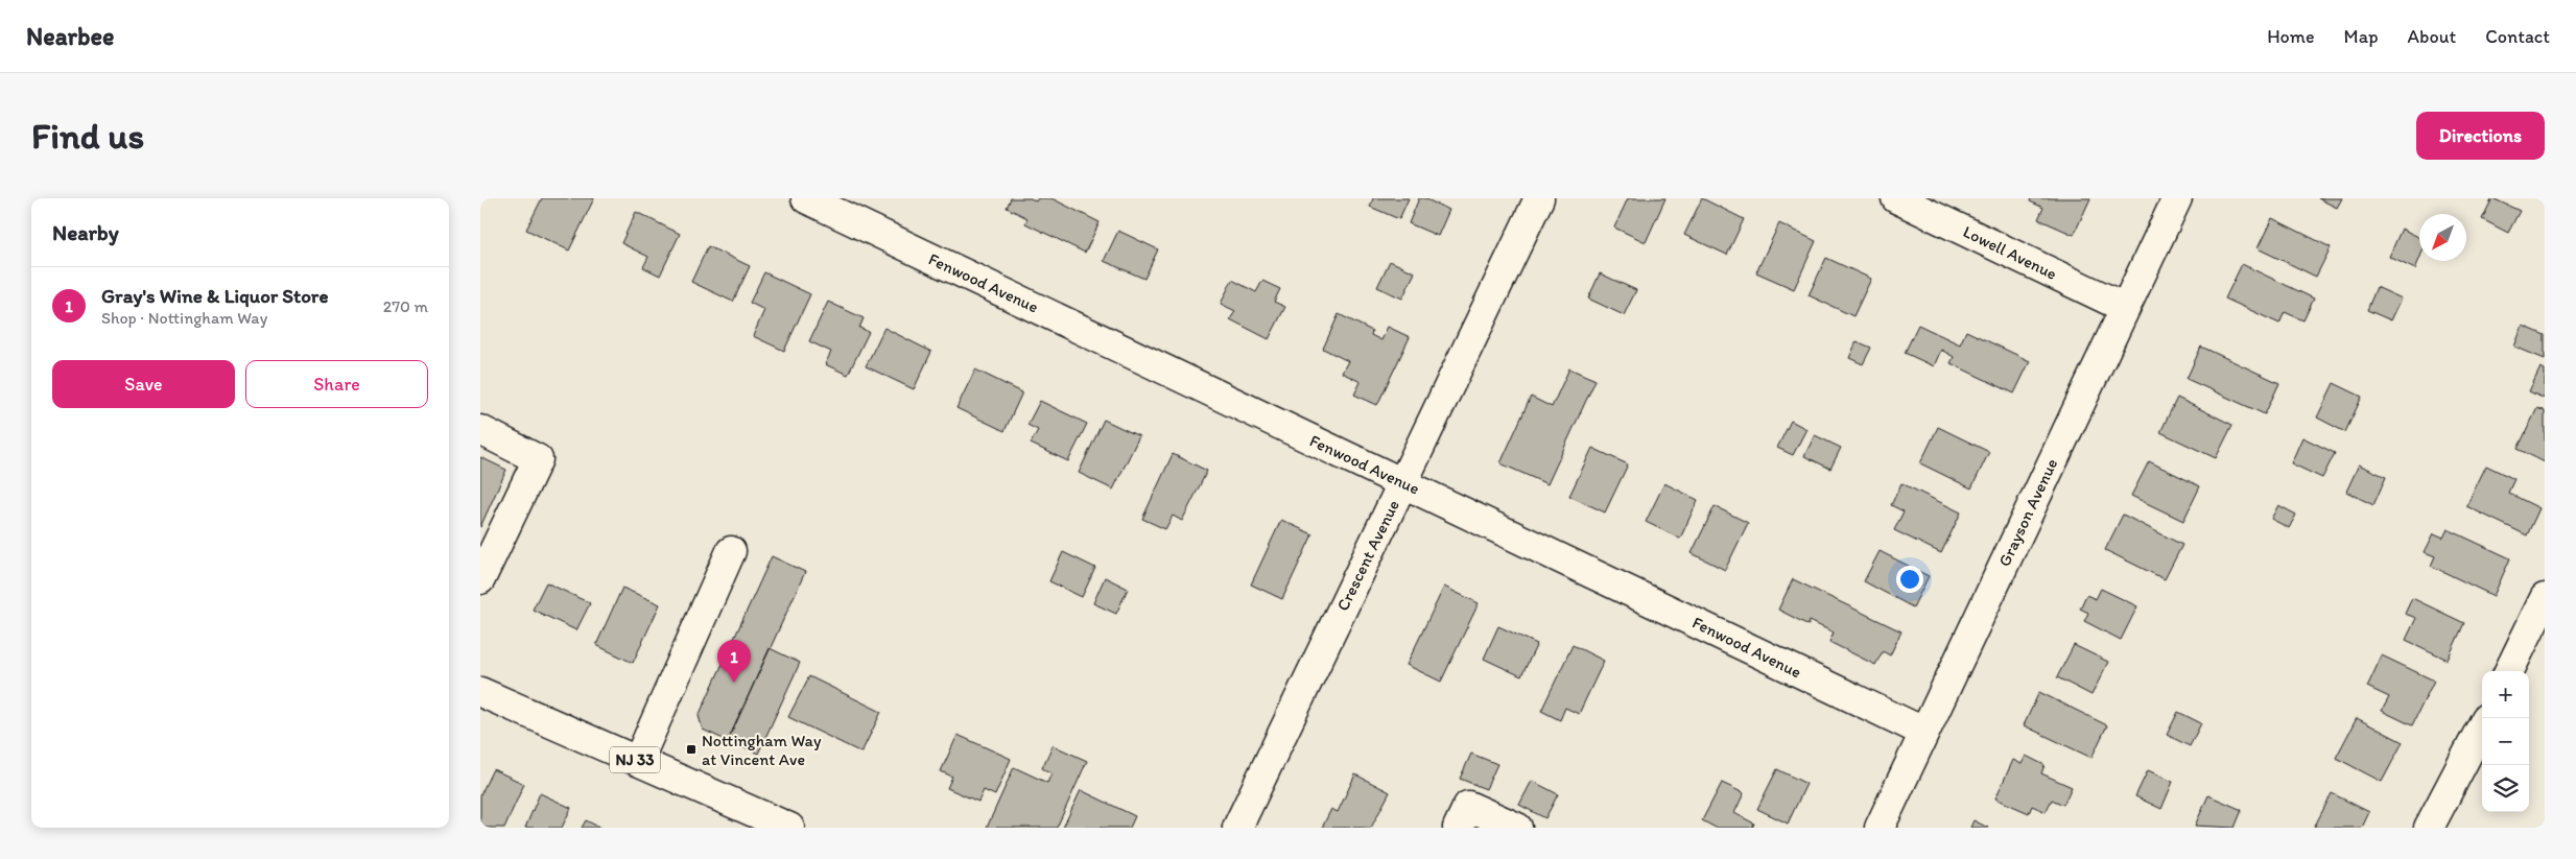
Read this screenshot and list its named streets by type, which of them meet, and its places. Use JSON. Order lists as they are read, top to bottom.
{
  "streets": {
    "street": [
      "Lowell Avenue",
      "Fenwood Avenue",
      "Grayson Avenue",
      "Crescent Avenue",
      "NJ 33"
    ]
  },
  "crossings": [
    ["Lowell Avenue", "Grayson Avenue"],
    ["Fenwood Avenue", "Grayson Avenue"],
    ["Fenwood Avenue", "Crescent Avenue"]
  ],
  "places": {
    "transit": ["Nottingham Way at Vincent Ave"]
  },
  "north": "bottom left",
  "page": {
    "header": "Nearbee",
    "nav": [
      "Home",
      "Map",
      "About",
      "Contact"
    ],
    "buttons": [
      "Directions",
      ["Save", "Share"]
    ],
    "title": "Find us",
    "heading": "Nearby",
    "list": [
      {
        "mark": "1",
        "name": "Gray's Wine & Liquor Store",
        "note": "Shop · Nottingham Way",
        "value": "270 m"
      }
    ],
    "pins": "1",
    "map_buttons": ["+", "−"]
  }
}
